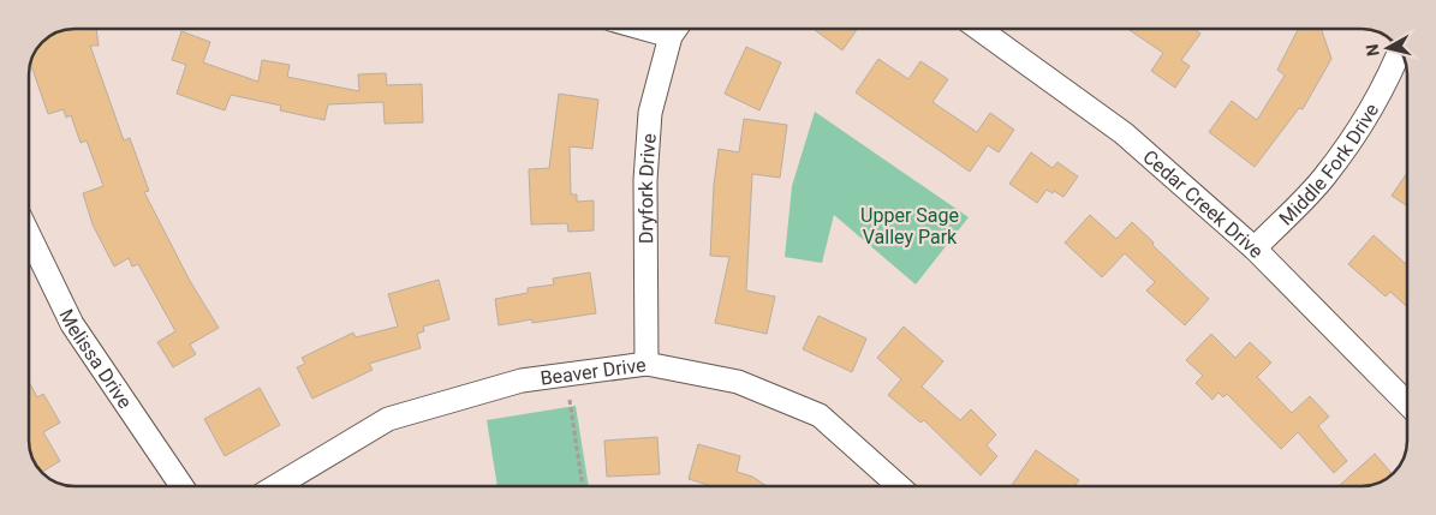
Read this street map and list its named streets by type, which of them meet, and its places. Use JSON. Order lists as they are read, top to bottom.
{
  "streets": {
    "street": [
      "Middle Fork Drive",
      "Dryfork Drive",
      "Cedar Creek Drive",
      "Melissa Drive",
      "Beaver Drive"
    ]
  },
  "crossings": [
    ["Middle Fork Drive", "Cedar Creek Drive"],
    ["Dryfork Drive", "Beaver Drive"]
  ],
  "parks": ["Upper Sage Valley Park"],
  "north": "left"
}
